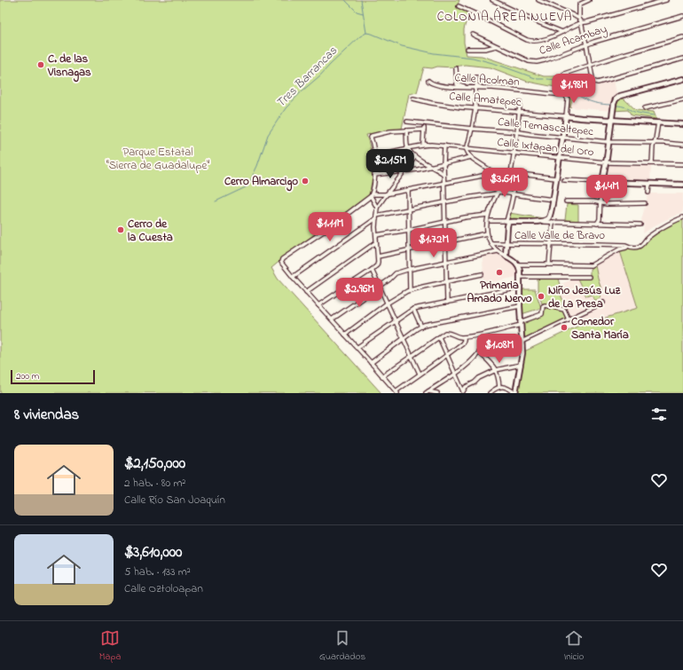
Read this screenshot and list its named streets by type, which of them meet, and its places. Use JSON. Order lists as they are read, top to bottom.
{
  "streets": {
    "street": [
      "Calle Acambay",
      "Calle Acolman",
      "Calle Amatepec",
      "Calle Temascaltepec",
      "Calle Ixtapan del Oro",
      "Calle Valle de Bravo"
    ]
  },
  "crossings": [
    ["Calle Acolman", "Calle Amatepec"]
  ],
  "districts": ["COLONIA ÁREA NUEVA"],
  "water": ["Tres Barrancas"],
  "parks": ["Parque Estatal \"Sierra de Guadalupe\""],
  "places": [
    "C. de las Visnagas",
    "Cerro Almarcigo",
    "Cerro de la Cuesta",
    "Primaria Amado Nervo",
    "Niño Jesús Luz de La Presa",
    "Comedor Santa María"
  ],
  "scale_bar": "200 m",
  "page": {
    "price": [
      "$1.98M",
      "$2.15M",
      "$3.61M",
      "$1.4M",
      "$1.11M",
      "$1.72M",
      "$2.96M",
      "$1.08M"
    ],
    "scale": "200 m",
    "heading": "8 viviendas",
    "list": [
      {
        "name": "$2,150,000",
        "note": "2 hab. · 80 m² · Calle Río San Joaquín"
      },
      {
        "name": "$3,610,000",
        "note": "5 hab. · 133 m² · Calle Oztoloapan"
      }
    ],
    "tabs": ["Mapa", "Guardados", "Inicio"]
  }
}
